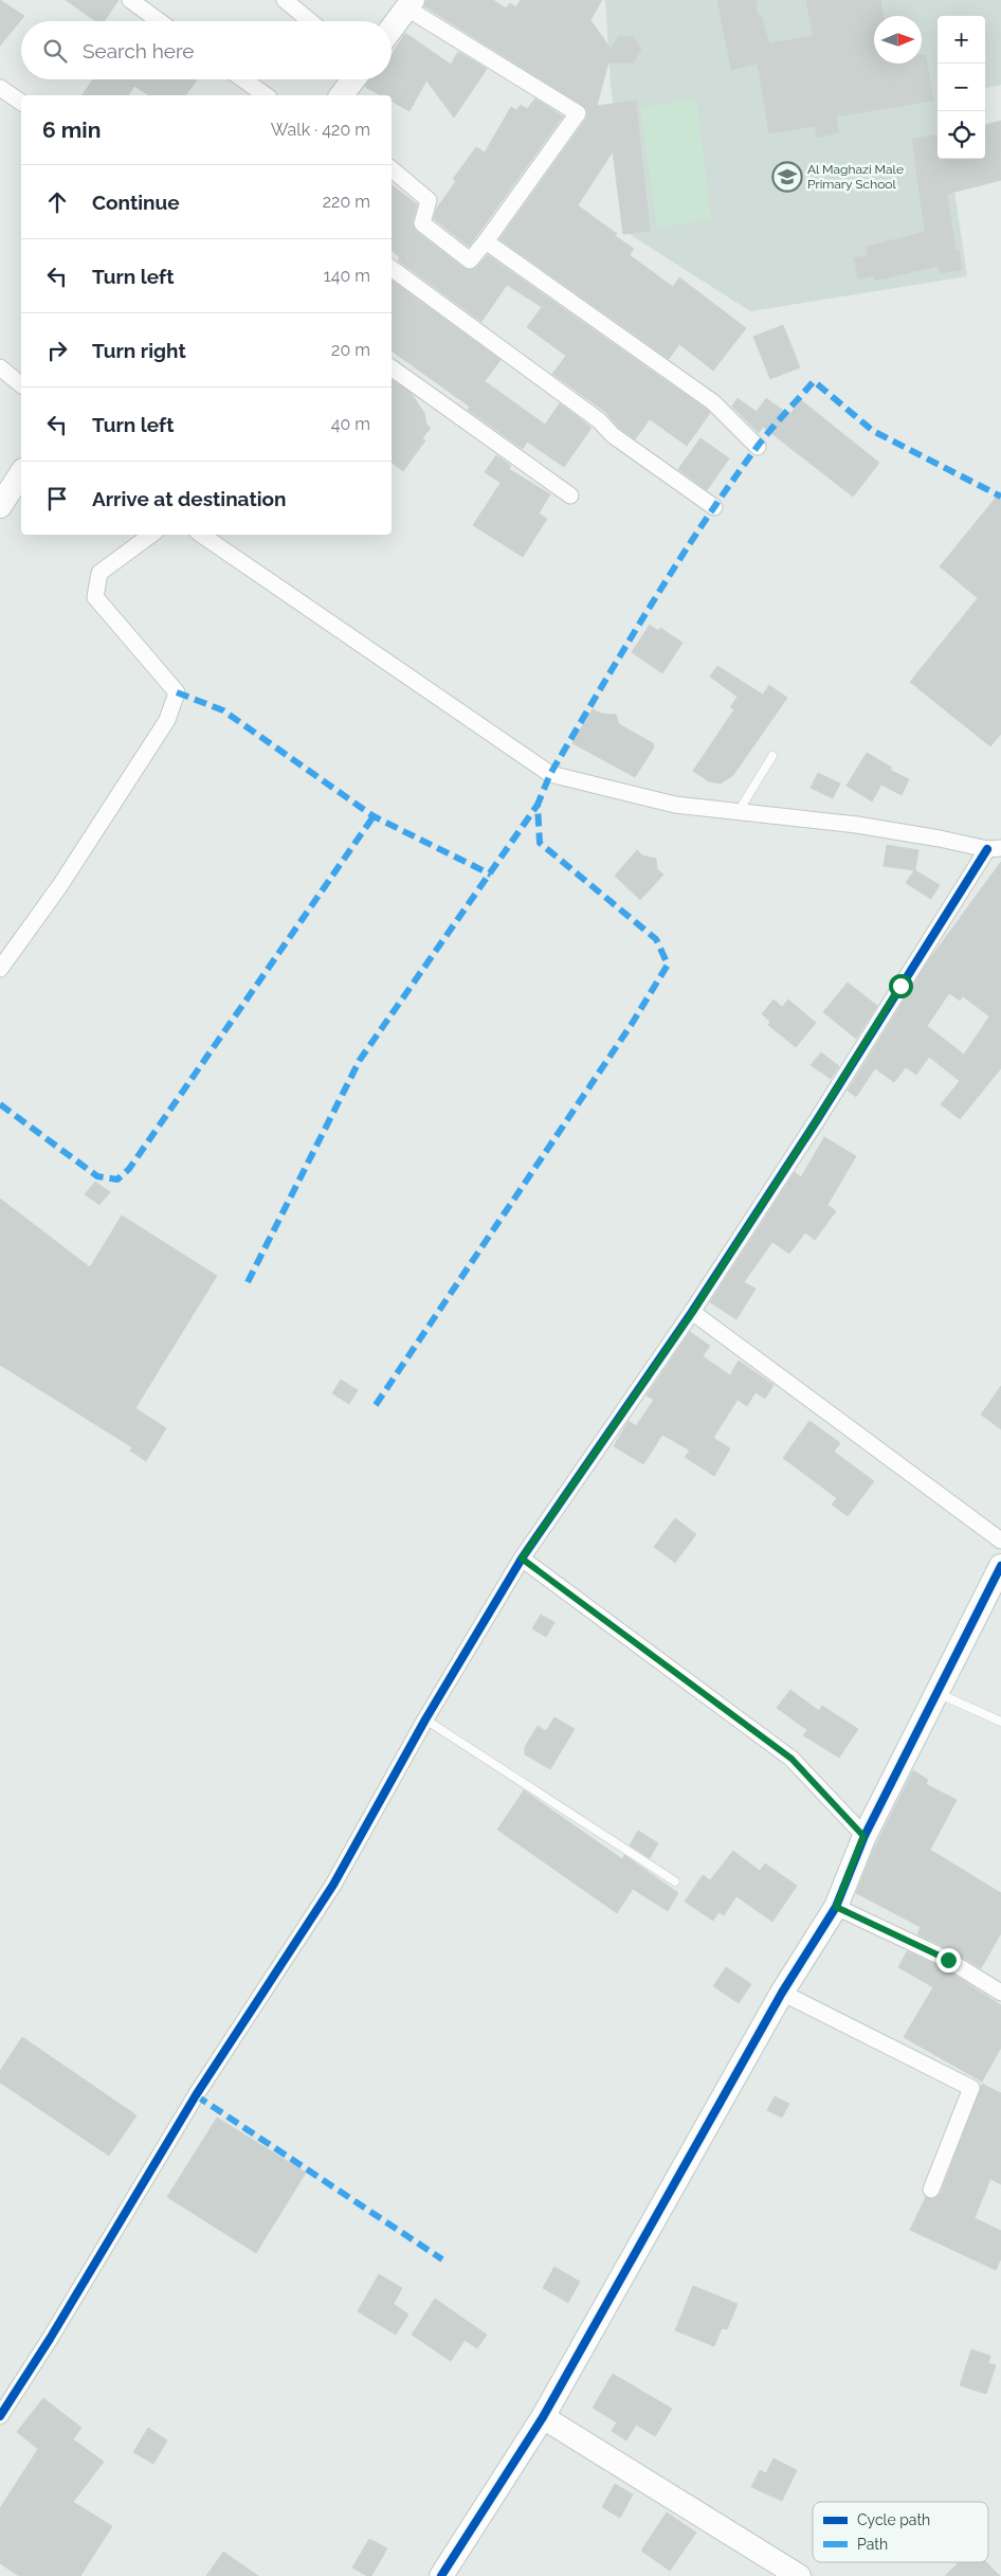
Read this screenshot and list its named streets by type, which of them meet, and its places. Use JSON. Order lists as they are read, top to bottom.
{
  "places": {
    "school or university": ["Al Maghazi Male Primary School"]
  },
  "legend": ["Cycle path", "Path"],
  "north": "right",
  "page": {
    "map_buttons": ["+", "−"],
    "search": "Search here",
    "heading": ["6 min", "Walk · 420 m"],
    "list": [
      ["Continue", "220 m"],
      ["Turn left", "140 m"],
      ["Turn right", "20 m"],
      ["Turn left", "40 m"],
      "Arrive at destination"
    ]
  }
}
